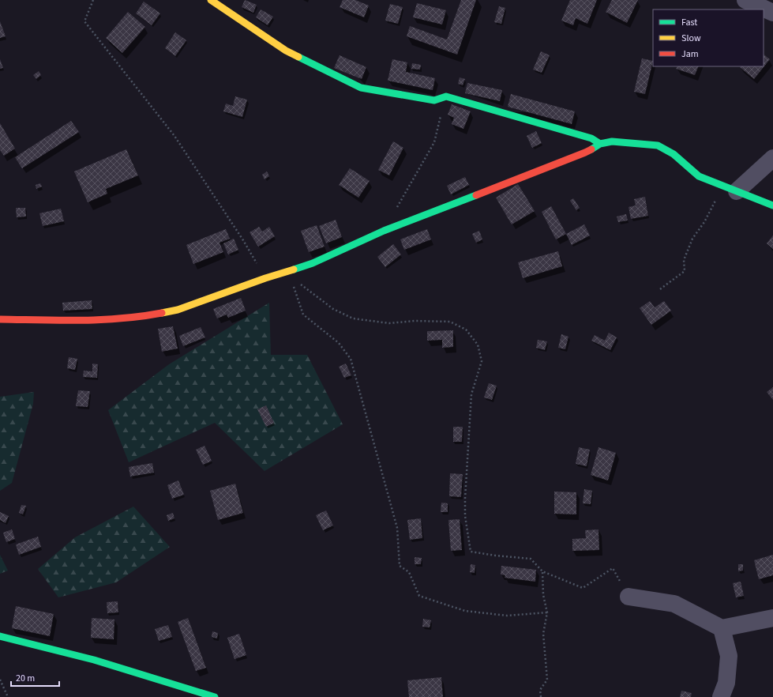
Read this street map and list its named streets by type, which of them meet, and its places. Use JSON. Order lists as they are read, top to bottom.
{
  "legend": ["Fast", "Slow", "Jam"],
  "scale_bar": "20 m"
}
